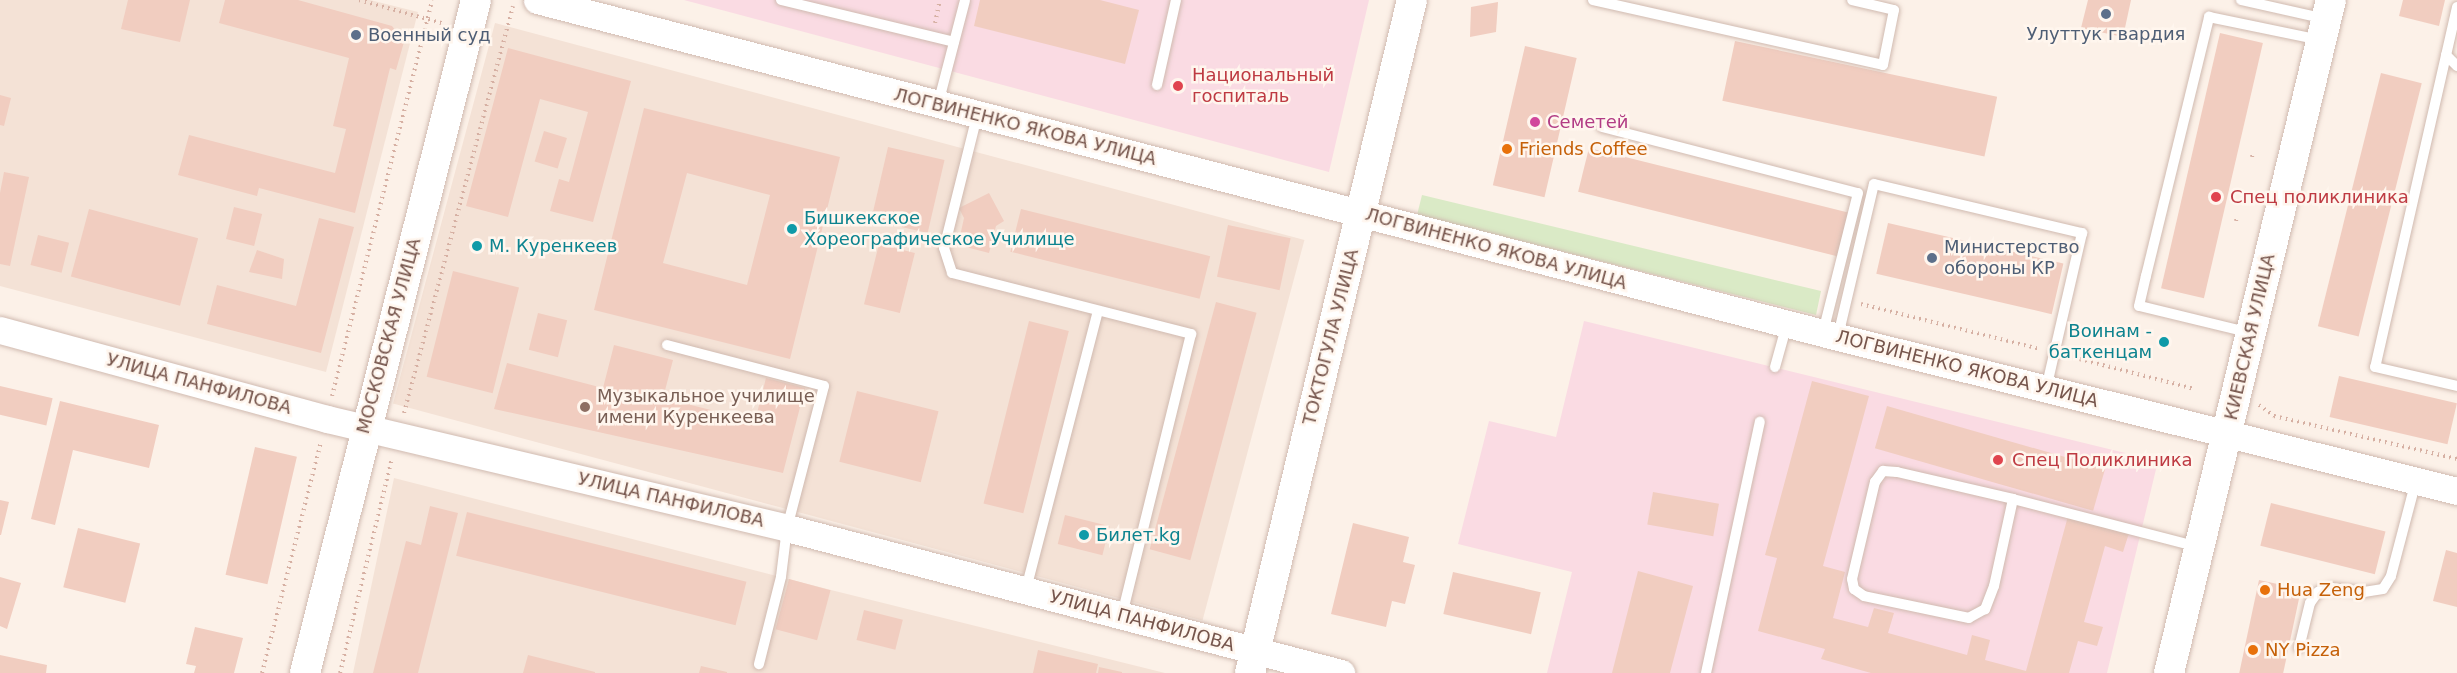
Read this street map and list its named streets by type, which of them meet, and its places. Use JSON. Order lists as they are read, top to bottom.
{
  "streets": {
    "main road": ["МОСКОВСКАЯ УЛИЦА", "ТОКТОГУЛА УЛИЦА", "КИЕВСКАЯ УЛИЦА"],
    "street": ["ЛОГВИНЕНКО ЯКОВА УЛИЦА", "УЛИЦА ПАНФИЛОВА"]
  },
  "crossings": [
    ["ЛОГВИНЕНКО ЯКОВА УЛИЦА", "ТОКТОГУЛА УЛИЦА"],
    ["ЛОГВИНЕНКО ЯКОВА УЛИЦА", "КИЕВСКАЯ УЛИЦА"],
    ["МОСКОВСКАЯ УЛИЦА", "УЛИЦА ПАНФИЛОВА"],
    ["ТОКТОГУЛА УЛИЦА", "УЛИЦА ПАНФИЛОВА"]
  ],
  "places": [
    "Улуттук гвардия",
    "Военный суд",
    "Национальный госпиталь",
    "Семетей",
    "Friends Coffee",
    "Спец поликлиника",
    "Бишкекское Хореографическое Училище",
    "М. Куренкеев",
    "Министерство обороны КР",
    "Воинам - баткенцам",
    "Музыкальное училище имени Куренкеева",
    "Спец Поликлиника",
    "Билет.kg",
    "Hua Zeng",
    "NY Pizza"
  ]
}
